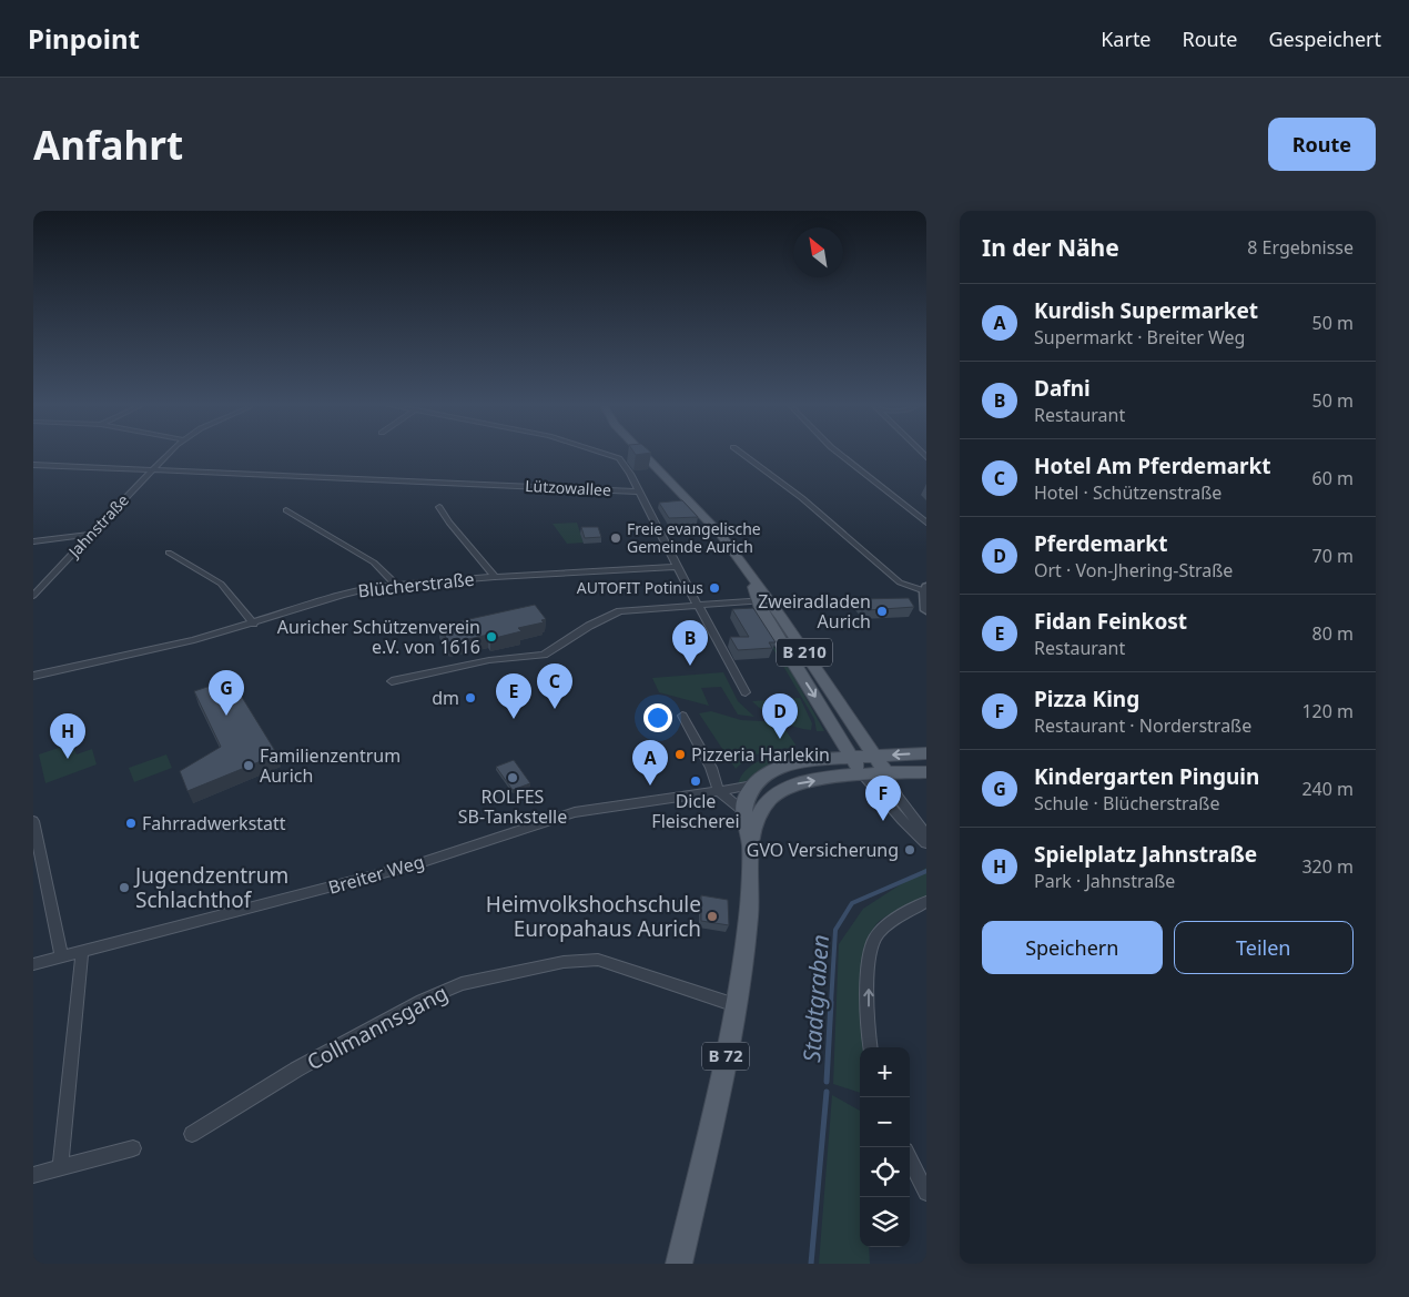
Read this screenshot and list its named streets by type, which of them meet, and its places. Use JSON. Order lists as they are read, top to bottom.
{
  "streets": {
    "main road": ["B 210", "B 72"],
    "street": [
      "Lützowallee",
      "Jahnstraße",
      "Blücherstraße",
      "Breiter Weg",
      "Collmannsgang"
    ]
  },
  "crossings": [
    ["Lützowallee", "Jahnstraße"],
    ["B 210", "B 72"],
    ["Collmannsgang", "B 72"]
  ],
  "water": ["Stadtgraben"],
  "places": [
    "Freie evangelische Gemeinde Aurich",
    "AUTOFIT Potinius",
    "Zweiradladen Aurich",
    "Auricher Schützenverein e.V. von 1616",
    "dm",
    "Pizzeria Harlekin",
    "Familienzentrum Aurich",
    "ROLFES SB-Tankstelle",
    "Dicle Fleischerei",
    "Fahrradwerkstatt",
    "GVO Versicherung",
    "Jugendzentrum Schlachthof",
    "Heimvolkshochschule Europahaus Aurich"
  ],
  "north": "top left",
  "page": {
    "header": "Pinpoint",
    "nav": ["Karte", "Route", "Gespeichert"],
    "buttons": [
      "Route",
      ["Speichern", "Teilen"]
    ],
    "title": "Anfahrt",
    "heading": ["In der Nähe", "8 Ergebnisse"],
    "list": [
      {
        "mark": "A",
        "name": "Kurdish Supermarket",
        "note": "Supermarkt · Breiter Weg",
        "value": "50 m"
      },
      {
        "mark": "B",
        "name": "Dafni",
        "note": "Restaurant",
        "value": "50 m"
      },
      {
        "mark": "C",
        "name": "Hotel Am Pferdemarkt",
        "note": "Hotel · Schützenstraße",
        "value": "60 m"
      },
      {
        "mark": "D",
        "name": "Pferdemarkt",
        "note": "Ort · Von-Jhering-Straße",
        "value": "70 m"
      },
      {
        "mark": "E",
        "name": "Fidan Feinkost",
        "note": "Restaurant",
        "value": "80 m"
      },
      {
        "mark": "F",
        "name": "Pizza King",
        "note": "Restaurant · Norderstraße",
        "value": "120 m"
      },
      {
        "mark": "G",
        "name": "Kindergarten Pinguin",
        "note": "Schule · Blücherstraße",
        "value": "240 m"
      },
      {
        "mark": "H",
        "name": "Spielplatz Jahnstraße",
        "note": "Park · Jahnstraße",
        "value": "320 m"
      }
    ],
    "pins": [
      "B",
      "C",
      "G",
      "E",
      "D",
      "H",
      "A",
      "F"
    ],
    "map_buttons": ["+", "−"]
  }
}
